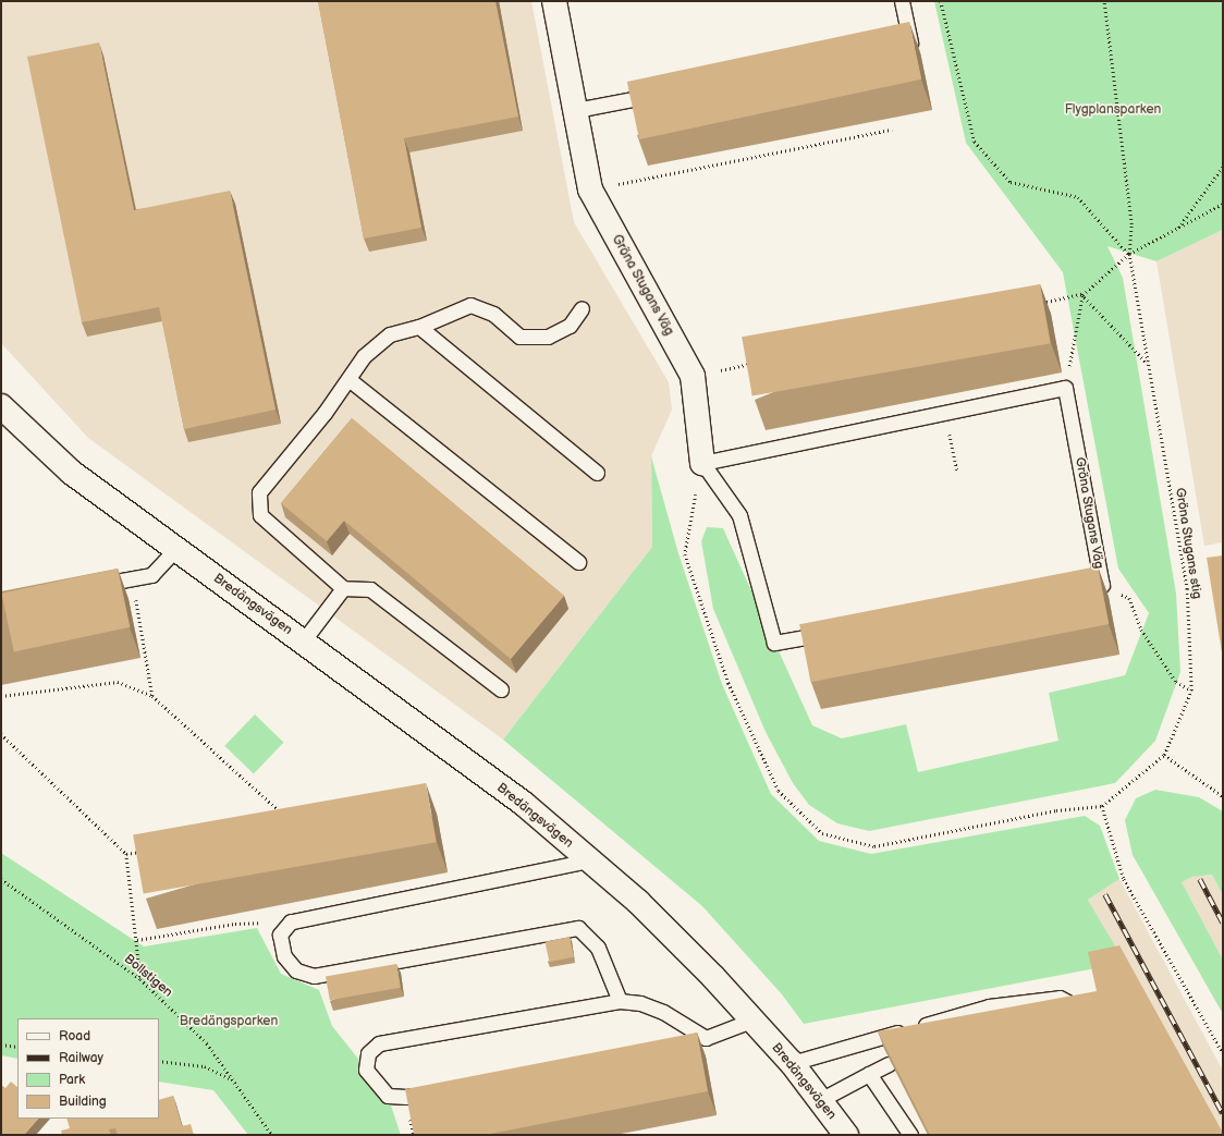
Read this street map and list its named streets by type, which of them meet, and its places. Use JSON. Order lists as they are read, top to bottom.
{
  "streets": {
    "street": ["Gröna Stugans Väg", "Bredängsvägen"],
    "path": ["Gröna Stugans stig", "Bollstigen"]
  },
  "parks": ["Flygplansparken", "Bredängsparken"],
  "legend": [
    "Road",
    "Railway",
    "Park",
    "Building"
  ]
}
